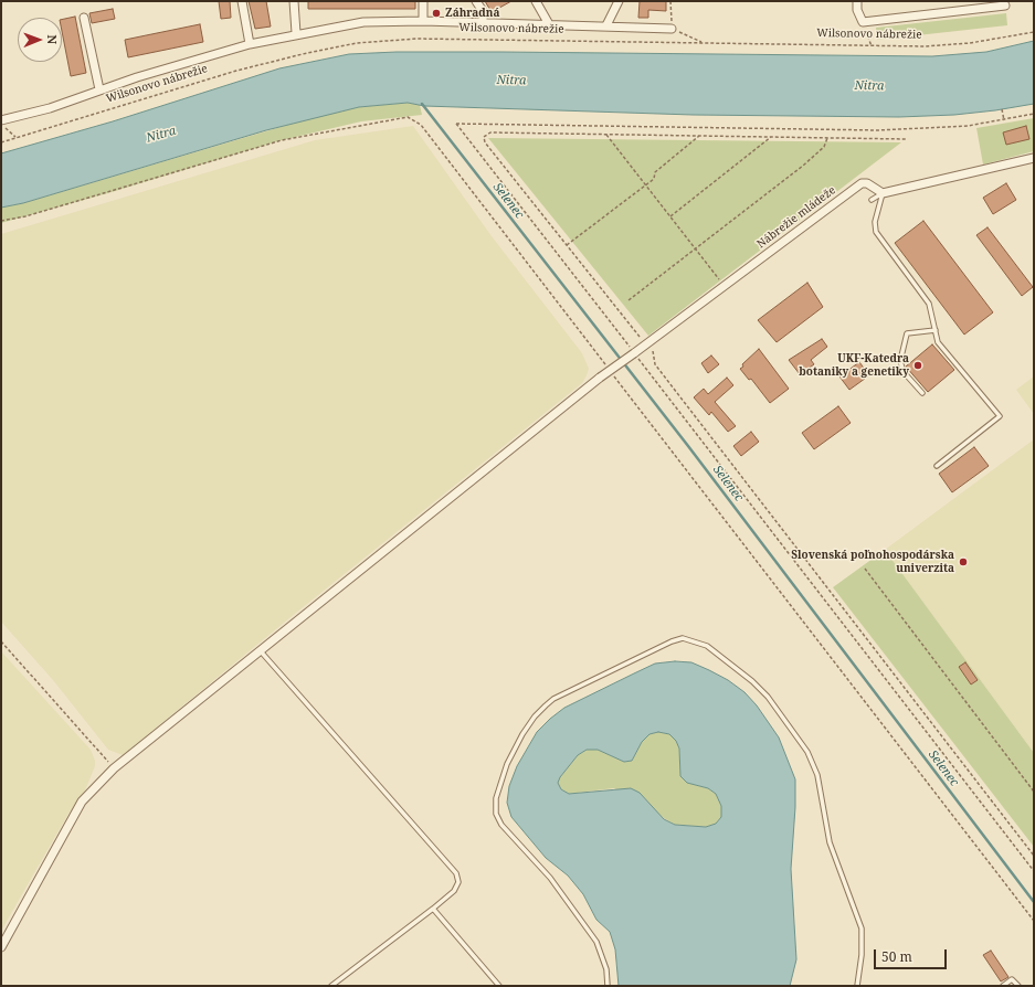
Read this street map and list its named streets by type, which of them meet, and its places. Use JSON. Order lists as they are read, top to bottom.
{
  "streets": {
    "street": ["Wilsonovo nábrežie", "Nábrežie mládeže"]
  },
  "water": ["Nitra", "Selenec"],
  "places": ["Záhradná", "UKF-Katedra botaniky a genetiky", "Slovenská poľnohospodárska univerzita"],
  "scale_bar": "50 m",
  "north": "right"
}
